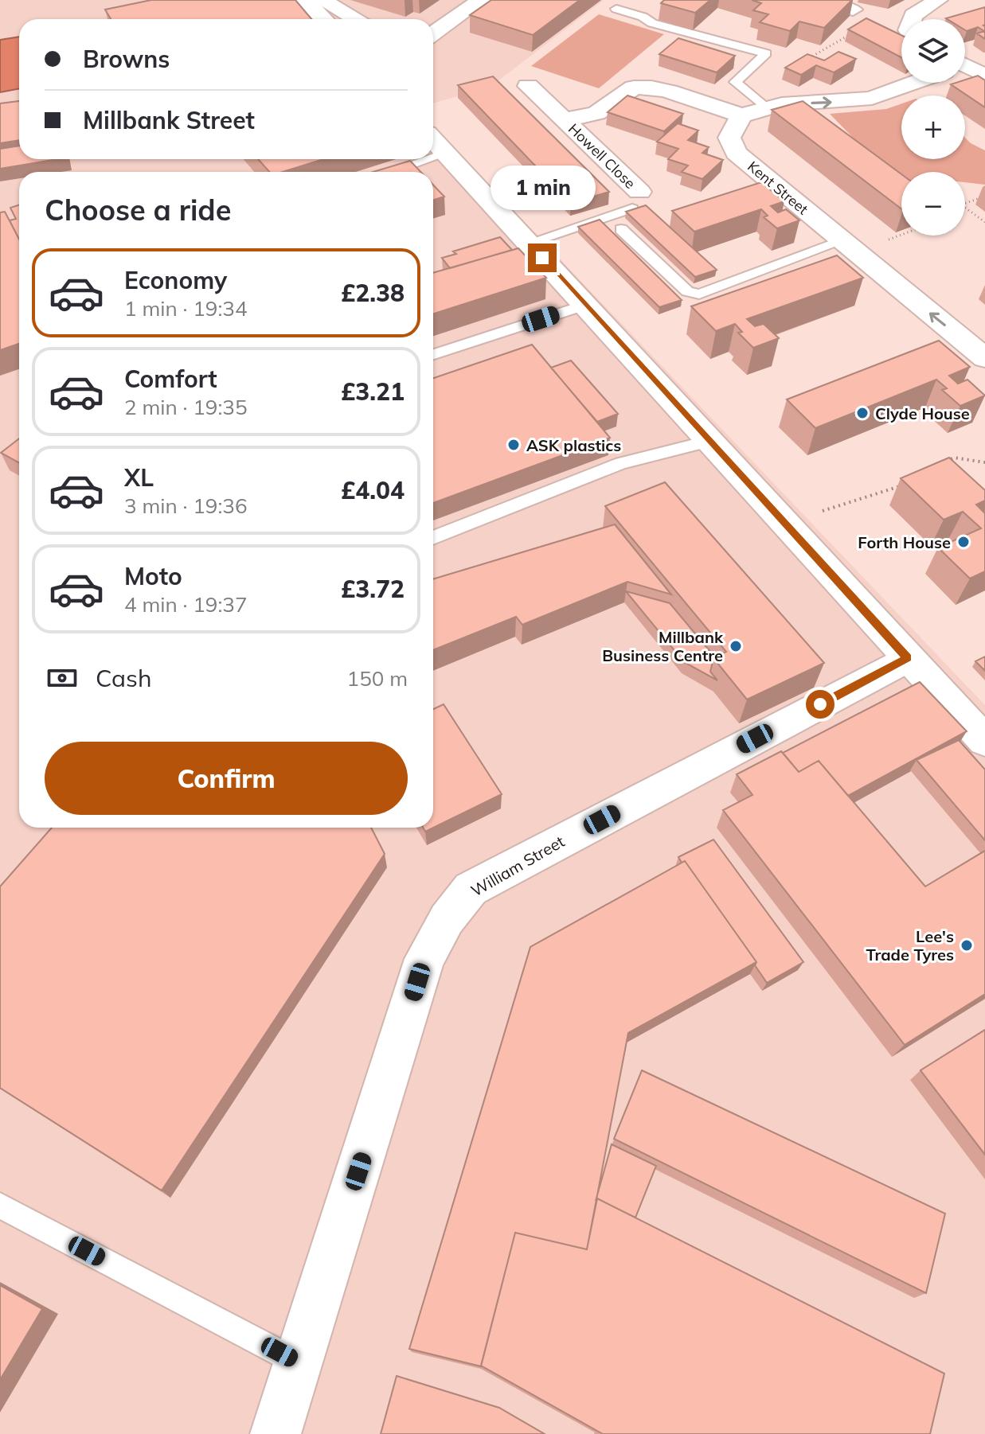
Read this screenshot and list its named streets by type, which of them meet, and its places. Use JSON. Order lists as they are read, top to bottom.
{
  "streets": {
    "street": ["Howell Close", "Kent Street", "William Street"]
  },
  "crossings": [
    ["Howell Close", "Kent Street"]
  ],
  "places": [
    "Clyde House",
    "ASK plastics",
    "Forth House",
    "Millbank Business Centre",
    "Lee's Trade Tyres"
  ],
  "page": {
    "map_buttons": ["+", "−"],
    "banner": ["Browns", "Millbank Street"],
    "bubble": "1 min",
    "heading": "Choose a ride",
    "list": [
      {
        "name": "Economy",
        "note": "1 min · 19:34",
        "value": "£2.38"
      },
      {
        "name": "Comfort",
        "note": "2 min · 19:35",
        "value": "£3.21"
      },
      {
        "name": "XL",
        "note": "3 min · 19:36",
        "value": "£4.04"
      },
      {
        "name": "Moto",
        "note": "4 min · 19:37",
        "value": "£3.72"
      }
    ],
    "pay": ["Cash", "150 m"],
    "buttons": "Confirm"
  }
}
